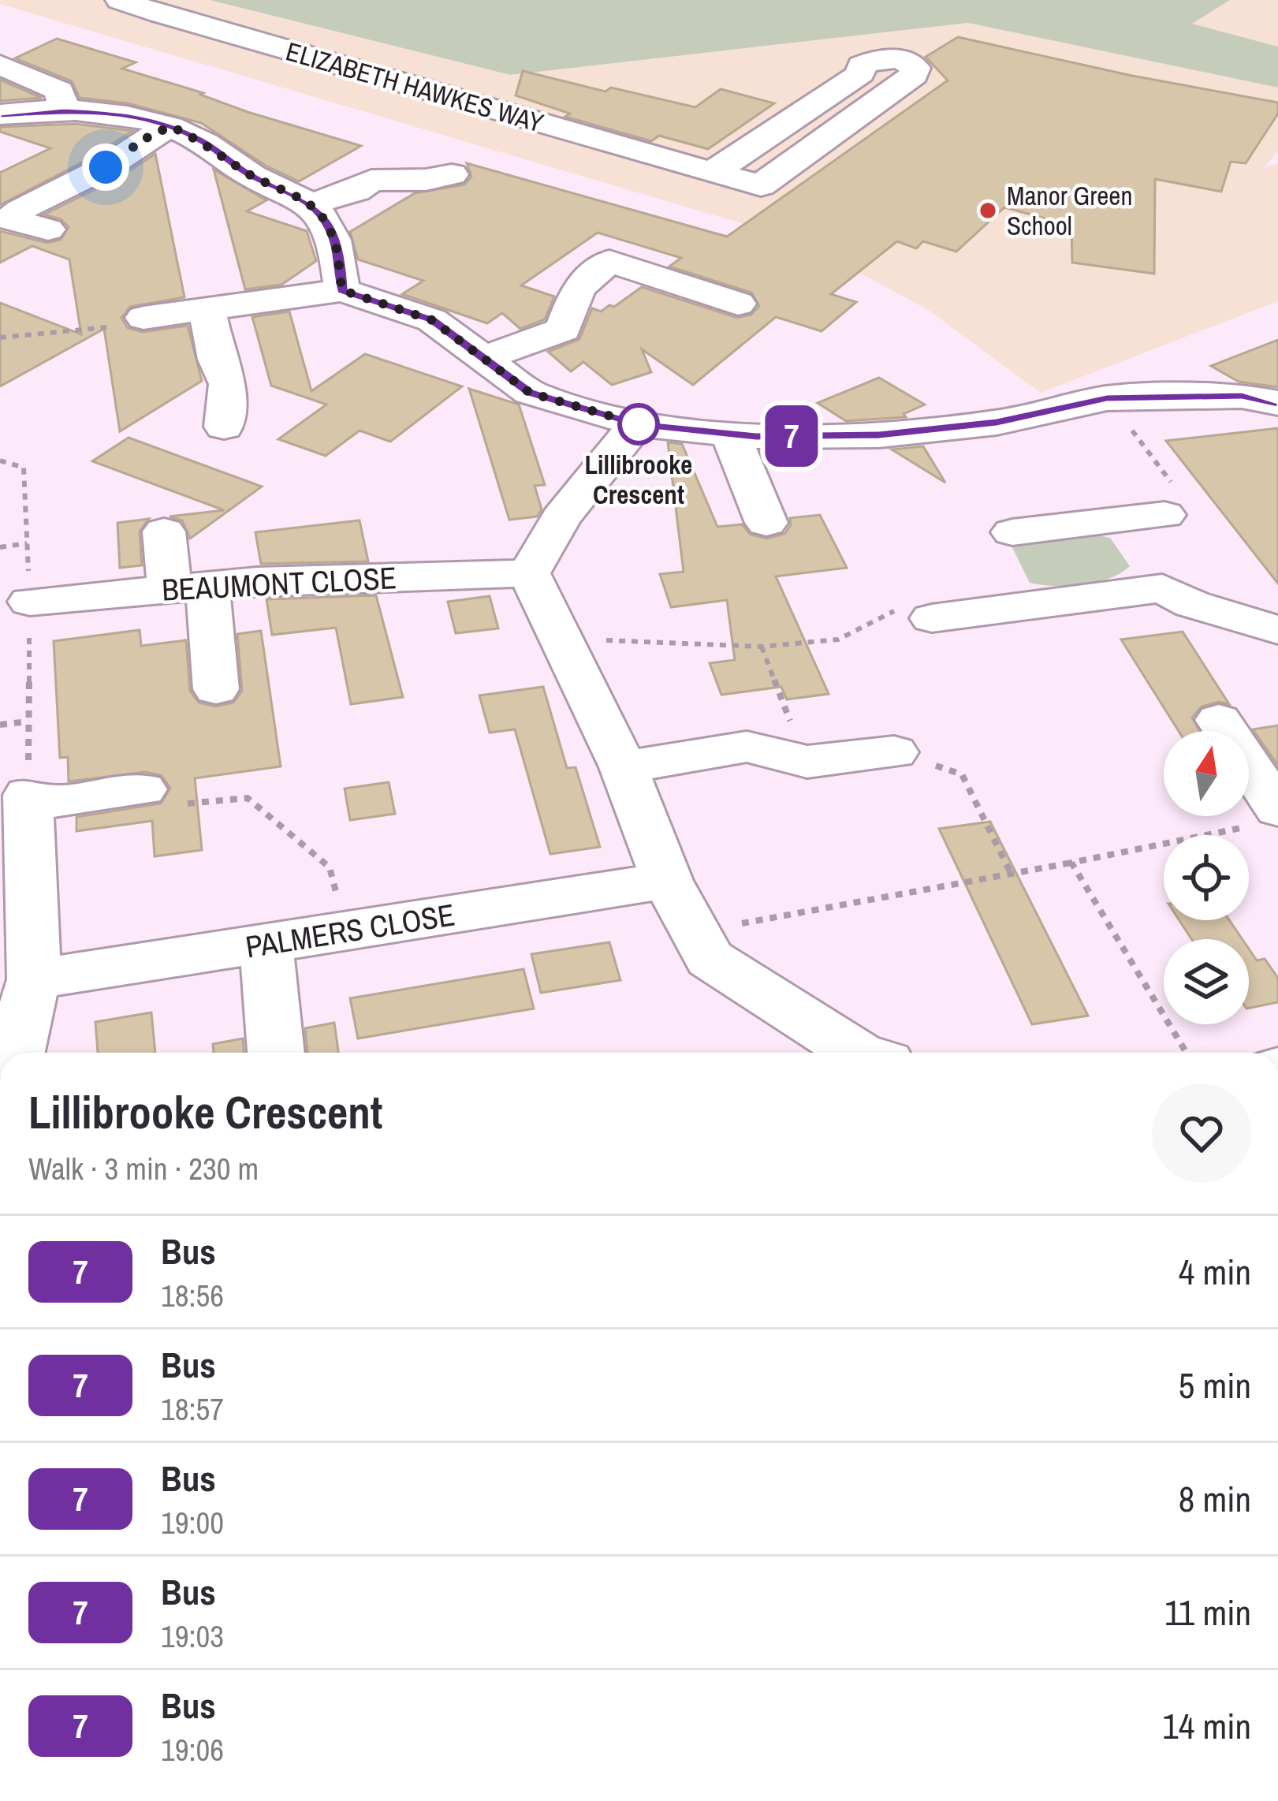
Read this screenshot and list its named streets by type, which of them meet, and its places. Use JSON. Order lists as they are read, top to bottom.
{
  "streets": {
    "street": ["ELIZABETH HAWKES WAY", "BEAUMONT CLOSE", "PALMERS CLOSE"]
  },
  "places": ["Manor Green School", "Lillibrooke Crescent"],
  "lines": ["bus line 7"],
  "north": "top",
  "page": {
    "on_map": "7",
    "heading": ["Lillibrooke Crescent", "Walk · 3 min · 230 m"],
    "list": [
      {
        "mark": "7",
        "name": "Bus",
        "note": "18:56",
        "value": "4 min"
      },
      {
        "mark": "7",
        "name": "Bus",
        "note": "18:57",
        "value": "5 min"
      },
      {
        "mark": "7",
        "name": "Bus",
        "note": "19:00",
        "value": "8 min"
      },
      {
        "mark": "7",
        "name": "Bus",
        "note": "19:03",
        "value": "11 min"
      },
      {
        "mark": "7",
        "name": "Bus",
        "note": "19:06",
        "value": "14 min"
      }
    ]
  }
}
